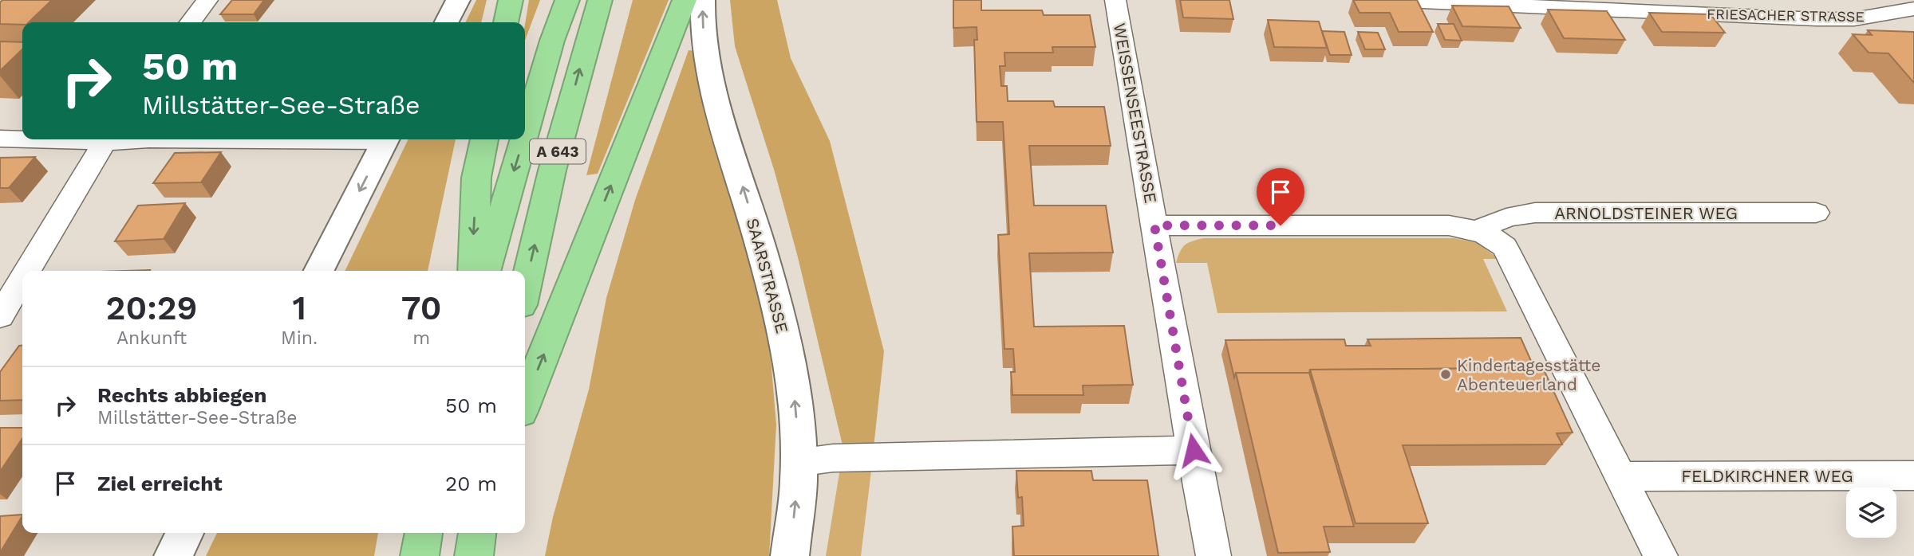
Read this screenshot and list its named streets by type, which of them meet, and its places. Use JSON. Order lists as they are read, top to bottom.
{
  "streets": {
    "highway": ["A 643"],
    "main road": ["SAARSTRASSE"],
    "street": [
      "FRIESACHER STRASSE",
      "WEISSENSEESTRASSE",
      "ARNOLDSTEINER WEG",
      "FELDKIRCHNER WEG"
    ]
  },
  "one_way": ["SAARSTRASSE"],
  "places": ["Kindertagesstätte Abenteuerland"],
  "page": {
    "turn": ["50 m", "Millstätter-See-Straße"],
    "eta": [
      "20:29",
      "Ankunft",
      "1",
      "Min.",
      "70",
      "m"
    ],
    "list": [
      {
        "name": "Rechts abbiegen",
        "note": "Millstätter-See-Straße",
        "value": "50 m"
      },
      {
        "name": "Ziel erreicht",
        "value": "20 m"
      }
    ]
  }
}
